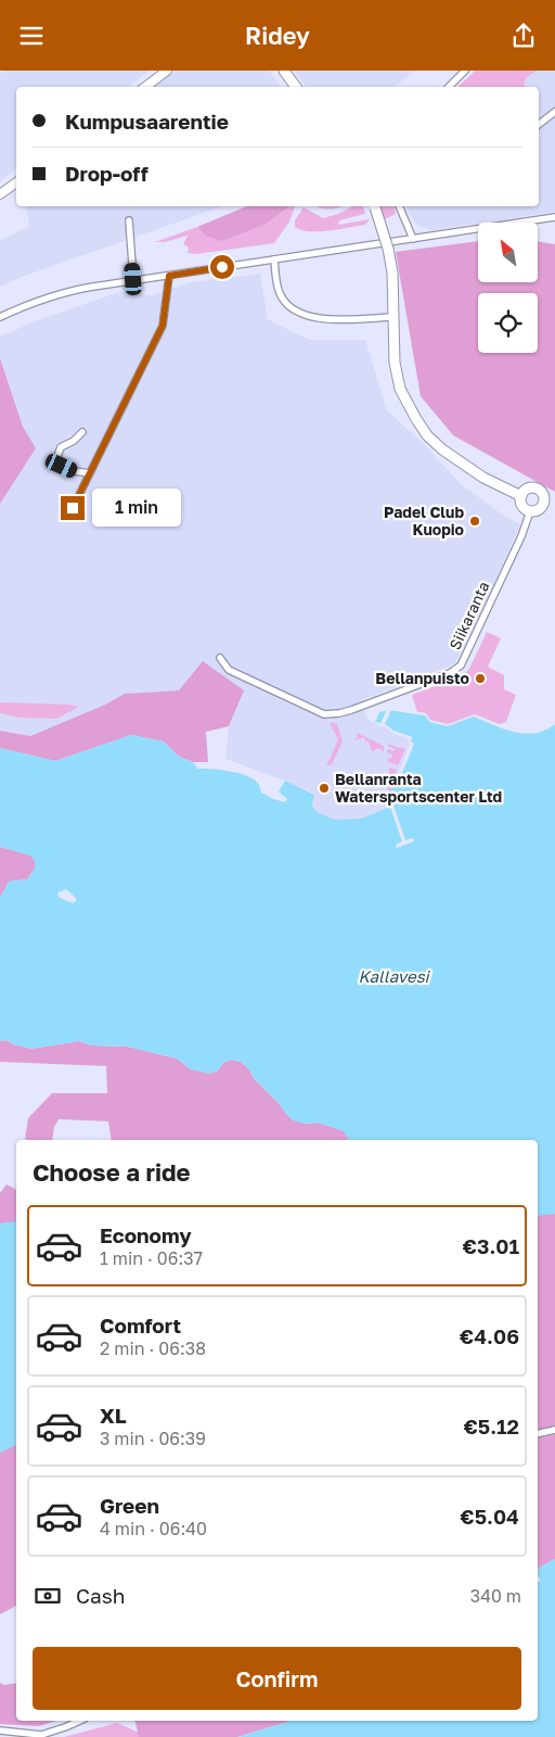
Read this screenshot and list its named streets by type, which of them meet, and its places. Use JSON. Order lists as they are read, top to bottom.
{
  "streets": {
    "street": ["Siikaranta"]
  },
  "water": ["Kallavesi"],
  "places": ["Padel Club Kuopio", "Bellanpuisto", "Bellanranta Watersportscenter Ltd"],
  "north": "top left",
  "page": {
    "header": "Ridey",
    "banner": ["Kumpusaarentie", "Drop-off"],
    "bubble": "1 min",
    "heading": "Choose a ride",
    "list": [
      {
        "name": "Economy",
        "note": "1 min · 06:37",
        "value": "€3.01"
      },
      {
        "name": "Comfort",
        "note": "2 min · 06:38",
        "value": "€4.06"
      },
      {
        "name": "XL",
        "note": "3 min · 06:39",
        "value": "€5.12"
      },
      {
        "name": "Green",
        "note": "4 min · 06:40",
        "value": "€5.04"
      }
    ],
    "pay": ["Cash", "340 m"],
    "buttons": "Confirm"
  }
}
